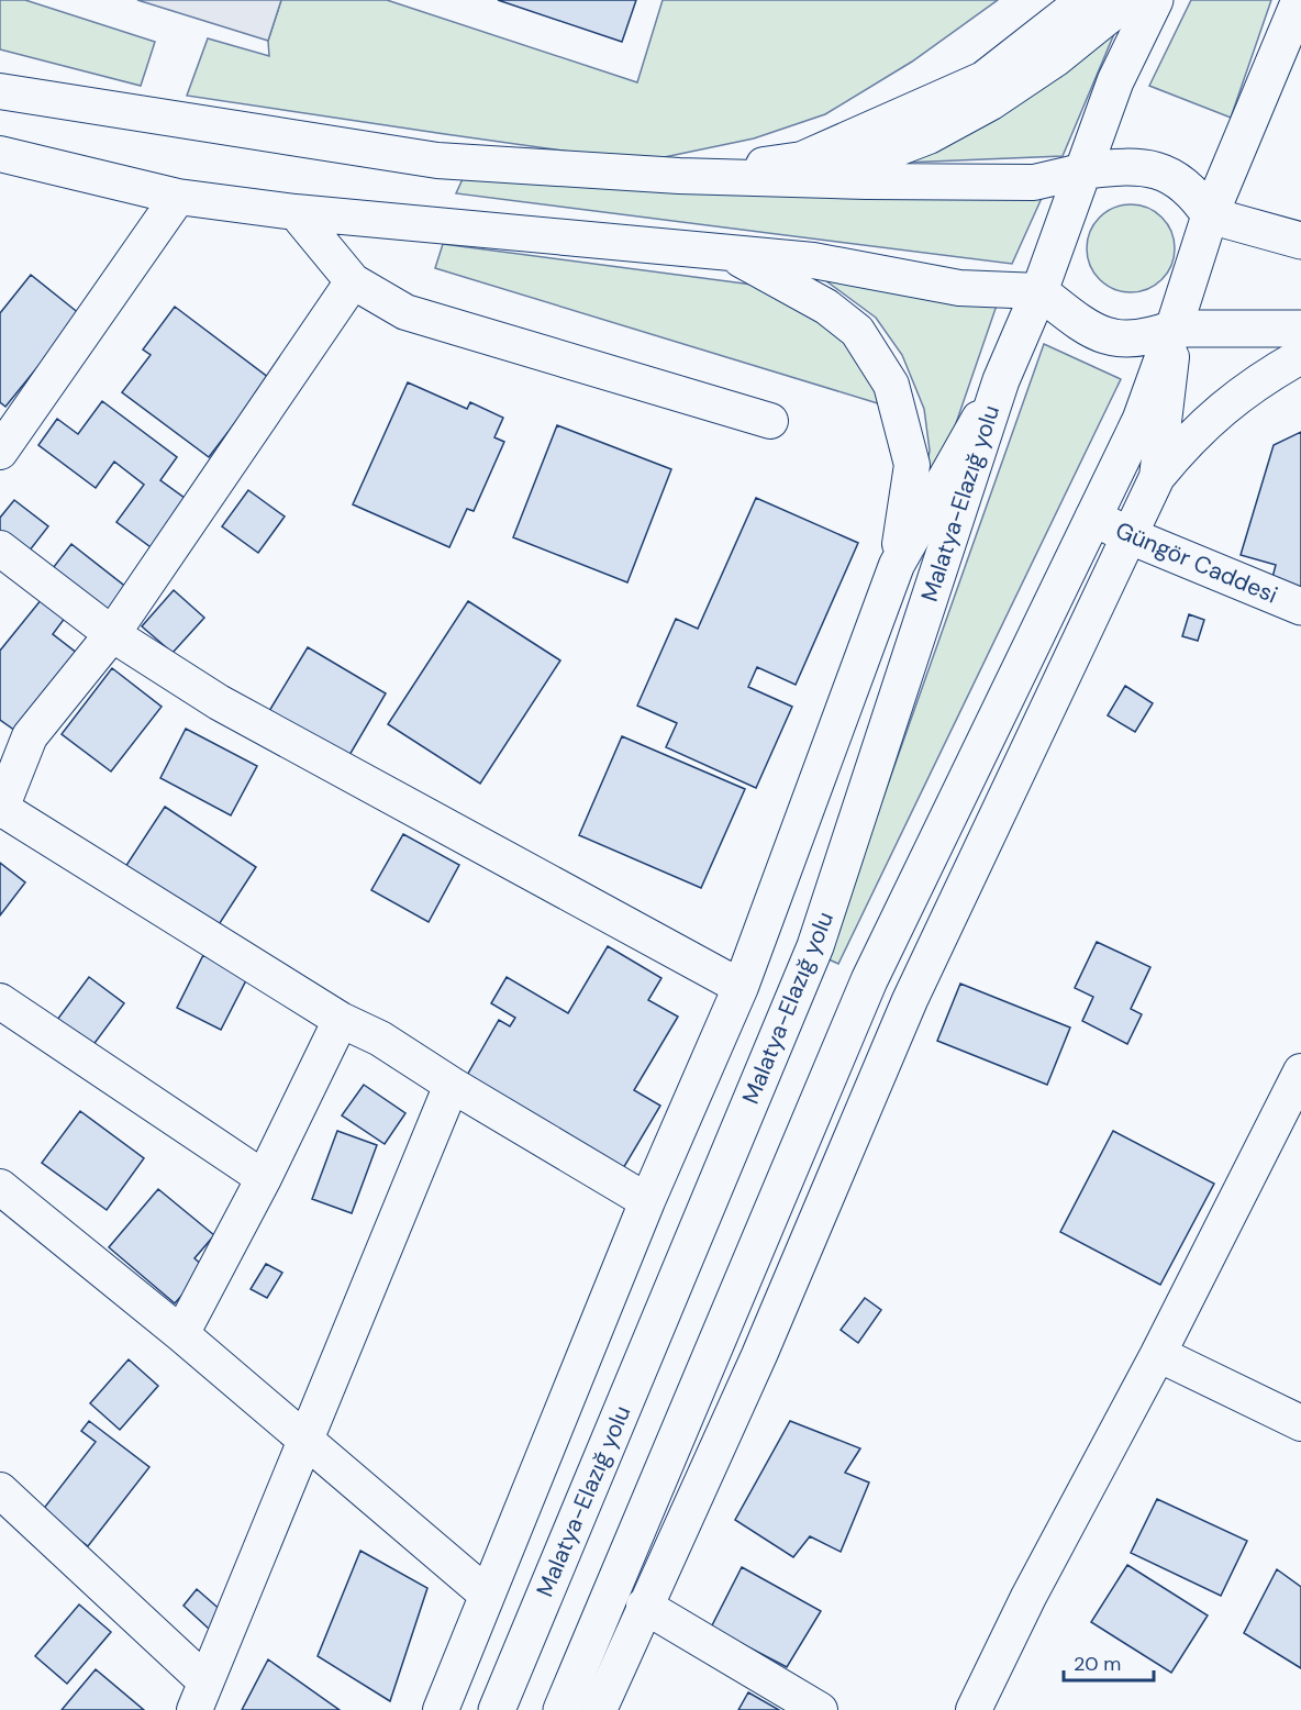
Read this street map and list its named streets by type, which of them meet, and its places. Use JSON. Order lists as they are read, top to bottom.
{
  "streets": {
    "main road": ["Malatya-Elazığ yolu", "Güngör Caddesi"]
  },
  "scale_bar": "20 m"
}
